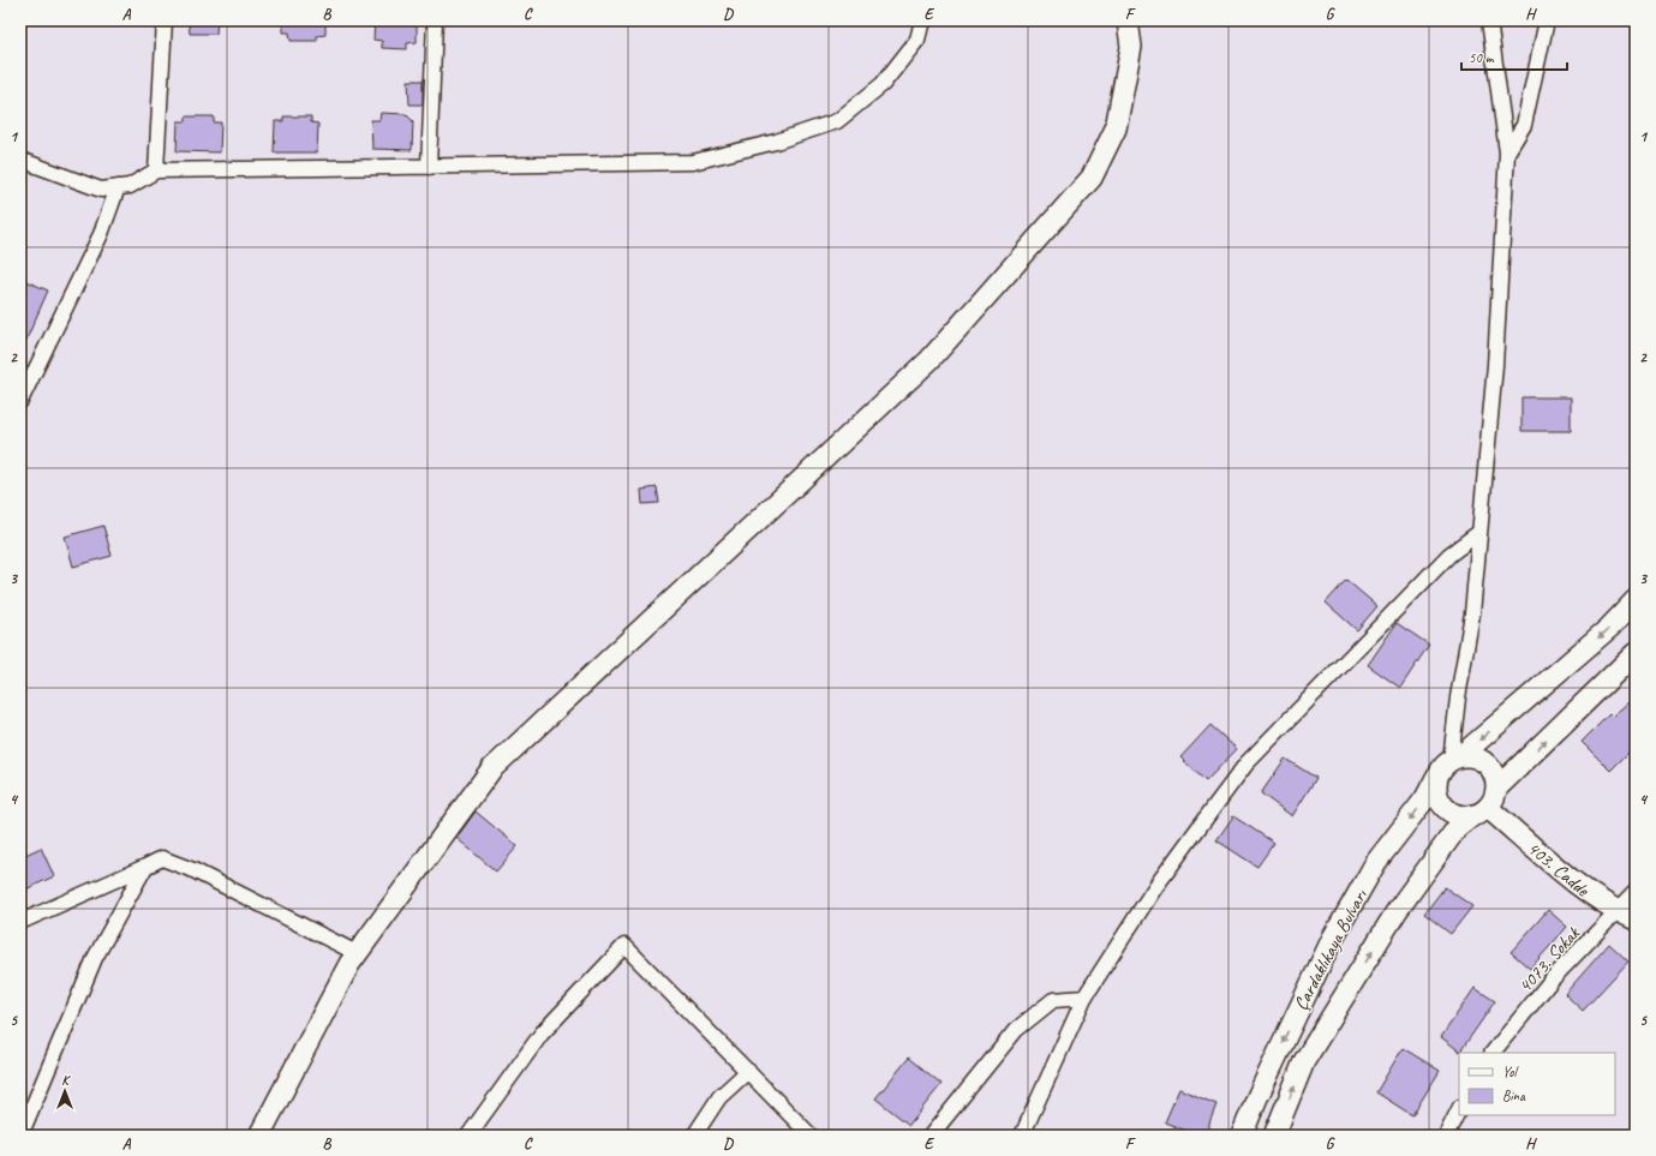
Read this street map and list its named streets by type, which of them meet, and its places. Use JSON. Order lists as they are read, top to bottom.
{
  "streets": {
    "street": ["403. Cadde", "Çardaklıkaya Bulvarı", "4073. Sokak"]
  },
  "crossings": [
    ["403. Cadde", "Çardaklıkaya Bulvarı"],
    ["403. Cadde", "4073. Sokak"]
  ],
  "legend": ["Yol", "Bina"],
  "scale_bar": "50 m",
  "north": "top",
  "grid": {
    "columns": [
      "A",
      "B",
      "C",
      "D",
      "E",
      "F",
      "G",
      "H"
    ],
    "rows": [
      "1",
      "2",
      "3",
      "4",
      "5"
    ]
  }
}
